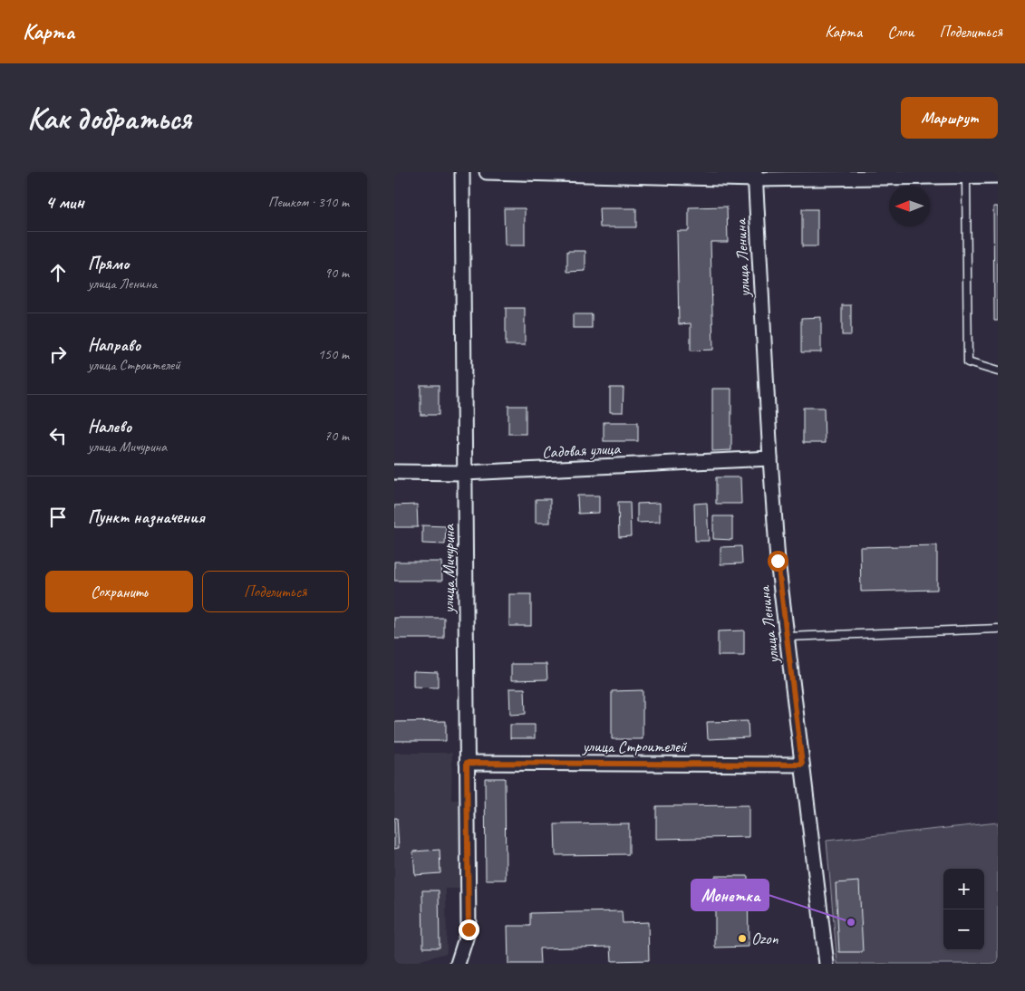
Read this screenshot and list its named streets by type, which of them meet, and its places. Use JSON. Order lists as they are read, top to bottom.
{
  "streets": {
    "street": [
      "улица Ленина",
      "Садовая улица",
      "улица Мичурина",
      "улица Строителей"
    ]
  },
  "crossings": [
    ["улица Ленина", "Садовая улица"],
    ["улица Ленина", "улица Строителей"],
    ["Садовая улица", "улица Мичурина"],
    ["улица Мичурина", "улица Строителей"]
  ],
  "places": ["Монетка", "Ozon"],
  "north": "left",
  "page": {
    "header": "Карта",
    "nav": ["Карта", "Слои", "Поделиться"],
    "buttons": [
      "Маршрут",
      ["Сохранить", "Поделиться"]
    ],
    "title": "Как добраться",
    "heading": ["4 мин", "Пешком · 310 m"],
    "list": [
      ["Прямо", "улица Ленина", "90 m"],
      ["Направо", "улица Строителей", "150 m"],
      ["Налево", "улица Мичурина", "70 m"],
      "Пункт назначения"
    ],
    "map_buttons": ["+", "−"]
  }
}
